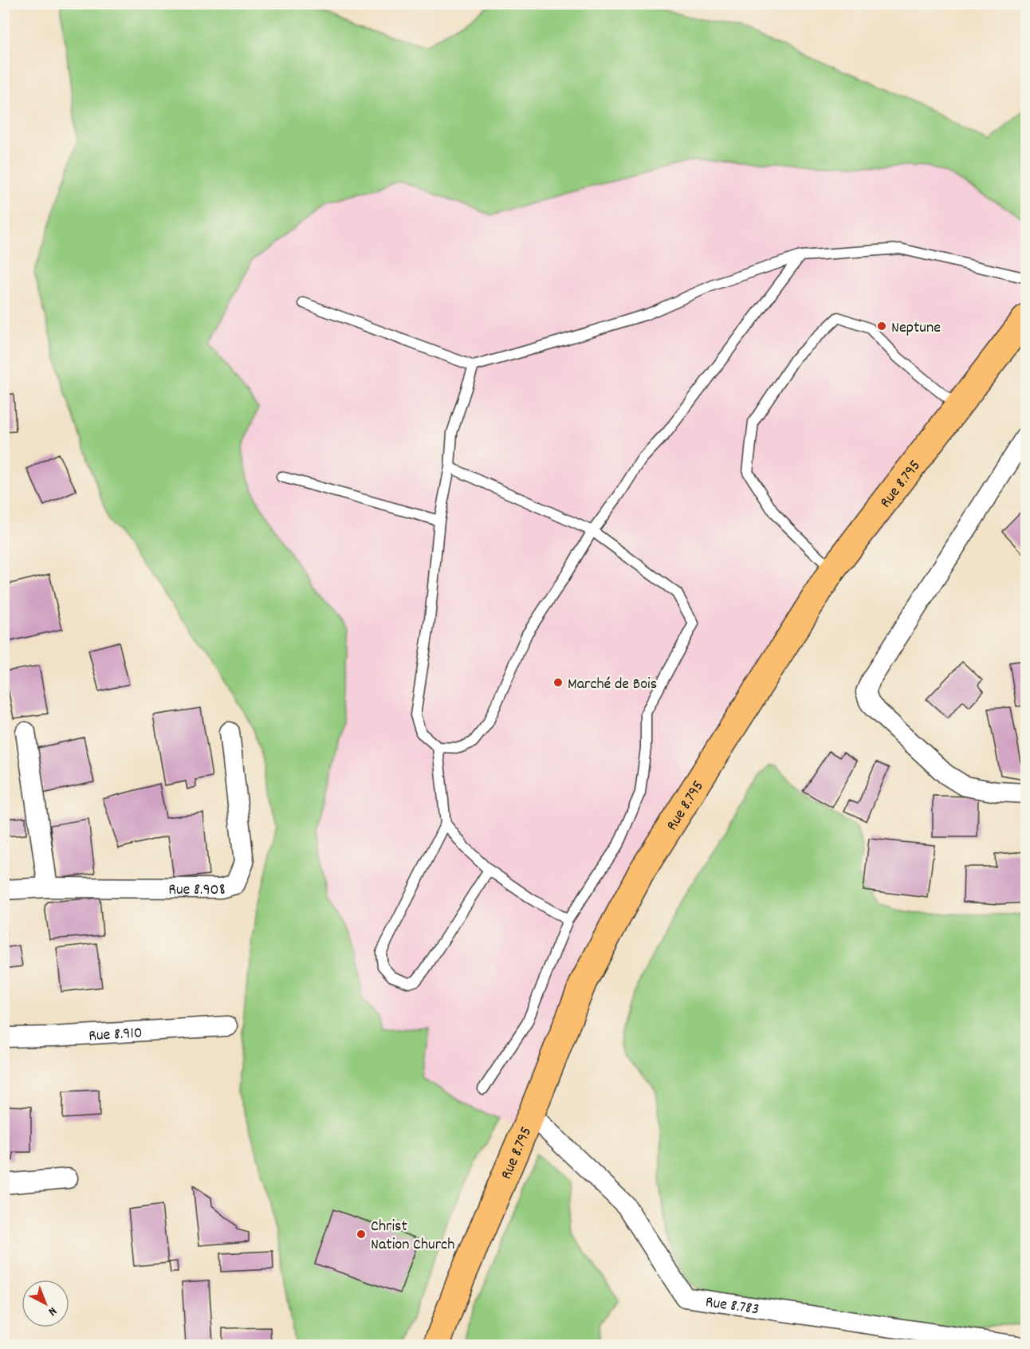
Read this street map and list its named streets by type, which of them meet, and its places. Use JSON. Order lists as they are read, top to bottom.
{
  "streets": {
    "highway": ["Rue 8.795"],
    "street": ["Rue 8.908", "Rue 8.910", "Rue 8.783"]
  },
  "crossings": [
    ["Rue 8.795", "Rue 8.783"]
  ],
  "places": ["Neptune", "Marché de Bois", "Christ Nation Church"],
  "north": "bottom right"
}
